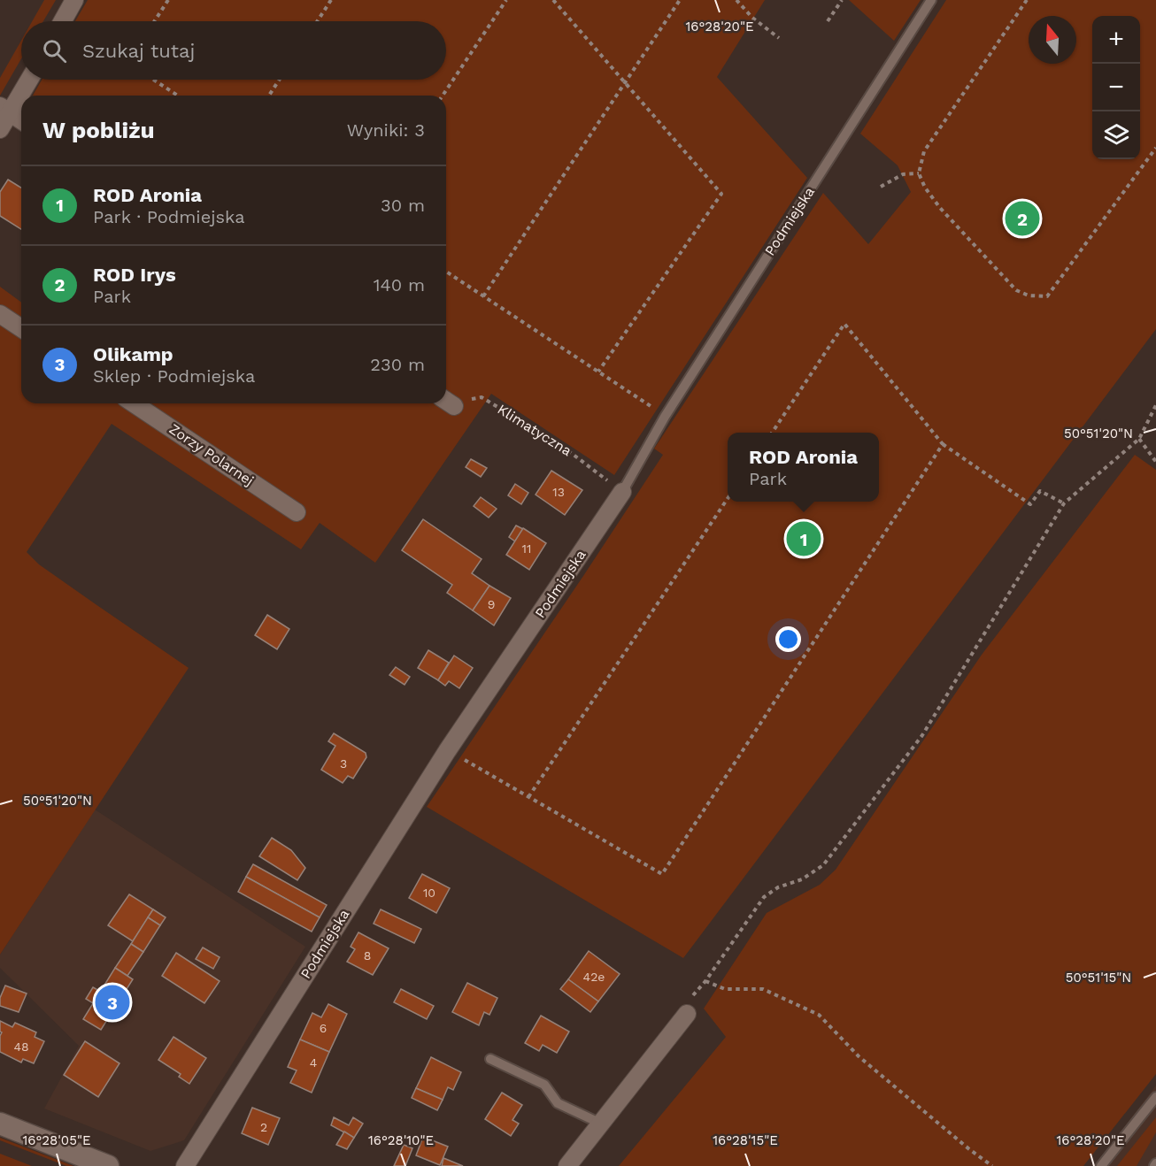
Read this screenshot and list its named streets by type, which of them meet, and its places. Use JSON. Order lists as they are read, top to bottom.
{
  "streets": {
    "street": ["Podmiejska", "Zorzy Polarnej"],
    "path": ["Klimatyczna"]
  },
  "crossings": [
    ["Podmiejska", "Klimatyczna"]
  ],
  "house_numbers": [
    "13",
    "11",
    "9",
    "3",
    "10",
    "8",
    "42e",
    "6",
    "48",
    "4",
    "2"
  ],
  "north": "top",
  "page": {
    "map_buttons": ["+", "−"],
    "search": "Szukaj tutaj",
    "heading": ["W pobliżu", "Wyniki: 3"],
    "list": [
      {
        "mark": "1",
        "name": "ROD Aronia",
        "note": "Park · Podmiejska",
        "value": "30 m"
      },
      {
        "mark": "2",
        "name": "ROD Irys",
        "note": "Park",
        "value": "140 m"
      },
      {
        "mark": "3",
        "name": "Olikamp",
        "note": "Sklep · Podmiejska",
        "value": "230 m"
      }
    ],
    "pins": ["2", "1", "3"],
    "popup": ["ROD Aronia", "Park"]
  },
  "coordinates": [
    "16°28'20\"E",
    "50°51'20\"N",
    "50°51'15\"N",
    "16°28'05\"E",
    "16°28'10\"E",
    "16°28'15\"E"
  ]
}
